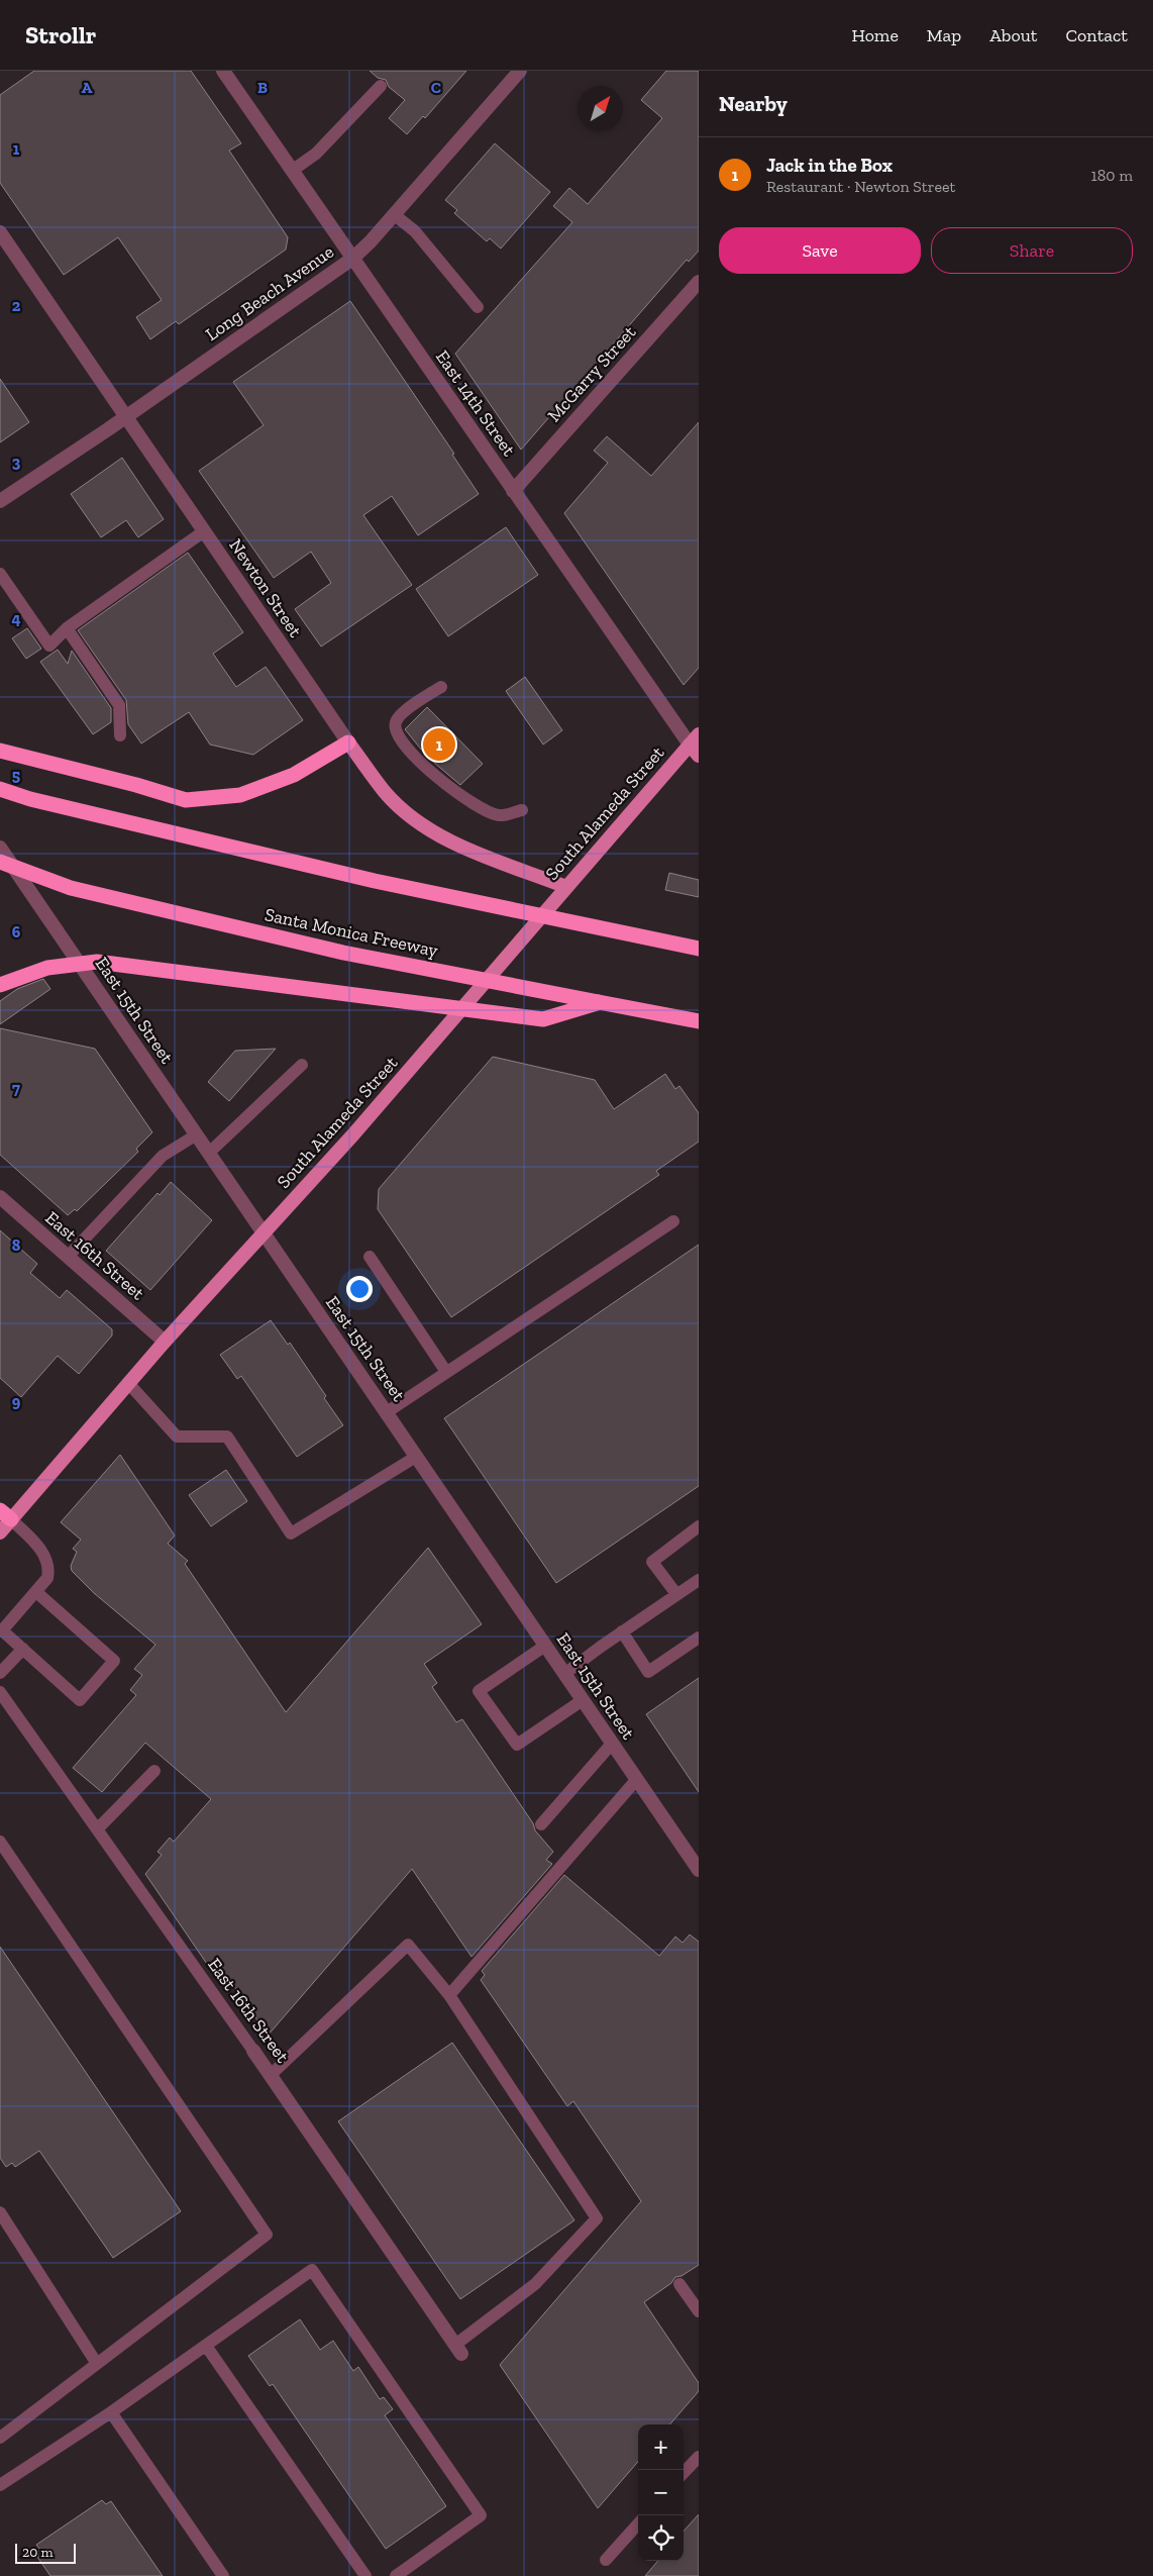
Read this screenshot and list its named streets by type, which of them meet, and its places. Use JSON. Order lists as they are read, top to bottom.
{
  "streets": {
    "highway": ["Santa Monica Freeway"],
    "main road": ["East 14th Street", "Newton Street", "South Alameda Street"],
    "street": [
      "Long Beach Avenue",
      "McGarry Street",
      "East 15th Street",
      "East 16th Street"
    ]
  },
  "crossings": [
    ["Long Beach Avenue", "East 14th Street"],
    ["Long Beach Avenue", "Newton Street"],
    ["McGarry Street", "East 14th Street"],
    ["East 14th Street", "South Alameda Street"],
    ["Newton Street", "South Alameda Street"],
    ["South Alameda Street", "East 15th Street"],
    ["South Alameda Street", "East 16th Street"]
  ],
  "scale_bar": "20 m",
  "north": "top right",
  "page": {
    "header": "Strollr",
    "nav": [
      "Home",
      "Map",
      "About",
      "Contact"
    ],
    "heading": "Nearby",
    "list": [
      {
        "mark": "1",
        "name": "Jack in the Box",
        "note": "Restaurant · Newton Street",
        "value": "180 m"
      }
    ],
    "buttons": ["Save", "Share"],
    "pins": "1",
    "map_buttons": ["+", "−"],
    "scale": "20 m"
  },
  "grid": {
    "columns": ["A", "B", "C"],
    "rows": [
      "1",
      "2",
      "3",
      "4",
      "5",
      "6",
      "7",
      "8",
      "9"
    ]
  }
}
